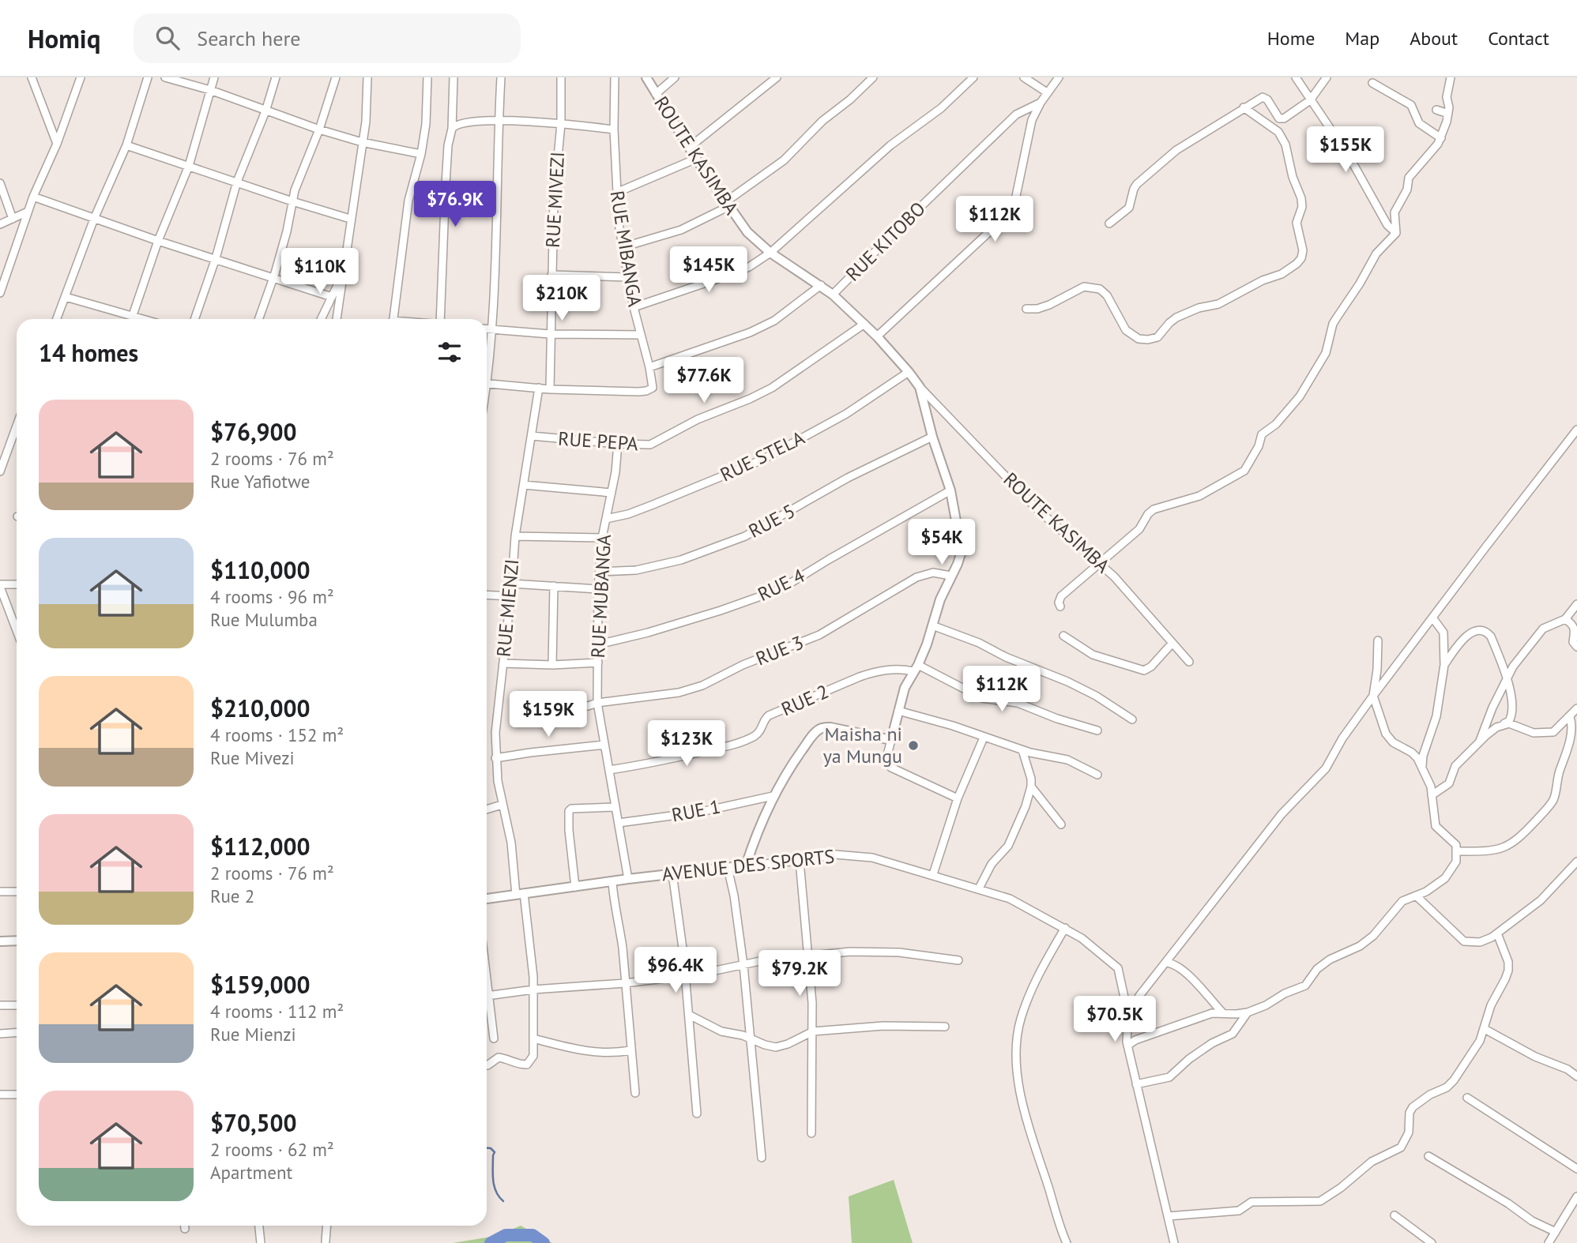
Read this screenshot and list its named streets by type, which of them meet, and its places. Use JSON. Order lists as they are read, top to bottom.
{
  "streets": {
    "street": [
      "ROUTE KASIMBA",
      "RUE MIVEZI",
      "RUE KITOBO",
      "RUE MIBANGA",
      "RUE PEPA",
      "RUE STELA",
      "RUE 5",
      "RUE 4",
      "RUE MUBANGA",
      "RUE MIENZI",
      "RUE 3",
      "RUE 2",
      "RUE 1",
      "AVENUE DES SPORTS"
    ]
  },
  "crossings": [
    ["ROUTE KASIMBA", "RUE KITOBO"],
    ["ROUTE KASIMBA", "RUE PEPA"],
    ["ROUTE KASIMBA", "RUE STELA"],
    ["ROUTE KASIMBA", "RUE 5"],
    ["ROUTE KASIMBA", "RUE 4"],
    ["ROUTE KASIMBA", "RUE 3"],
    ["ROUTE KASIMBA", "RUE 2"],
    ["RUE MIVEZI", "RUE MIBANGA"],
    ["RUE PEPA", "RUE MUBANGA"],
    ["RUE PEPA", "RUE MIENZI"],
    ["RUE STELA", "RUE MUBANGA"],
    ["RUE 5", "RUE MUBANGA"],
    ["RUE 4", "RUE MUBANGA"],
    ["RUE MUBANGA", "RUE 3"],
    ["RUE MUBANGA", "RUE 2"],
    ["RUE MUBANGA", "RUE 1"],
    ["RUE MUBANGA", "AVENUE DES SPORTS"],
    ["RUE MIENZI", "AVENUE DES SPORTS"]
  ],
  "places": ["Maisha ni ya Mungu"],
  "page": {
    "header": "Homiq",
    "search": "Search here",
    "nav": [
      "Home",
      "Map",
      "About",
      "Contact"
    ],
    "price": [
      "$155K",
      "$76.9K",
      "$112K",
      "$145K",
      "$110K",
      "$210K",
      "$77.6K",
      "$54K",
      "$112K",
      "$159K",
      "$123K",
      "$96.4K",
      "$79.2K",
      "$70.5K"
    ],
    "heading": "14 homes",
    "list": [
      {
        "name": "$76,900",
        "note": "2 rooms · 76 m² · Rue Yafiotwe"
      },
      {
        "name": "$110,000",
        "note": "4 rooms · 96 m² · Rue Mulumba"
      },
      {
        "name": "$210,000",
        "note": "4 rooms · 152 m² · Rue Mivezi"
      },
      {
        "name": "$112,000",
        "note": "2 rooms · 76 m² · Rue 2"
      },
      {
        "name": "$159,000",
        "note": "4 rooms · 112 m² · Rue Mienzi"
      },
      {
        "name": "$70,500",
        "note": "2 rooms · 62 m² · Apartment"
      }
    ]
  }
}
